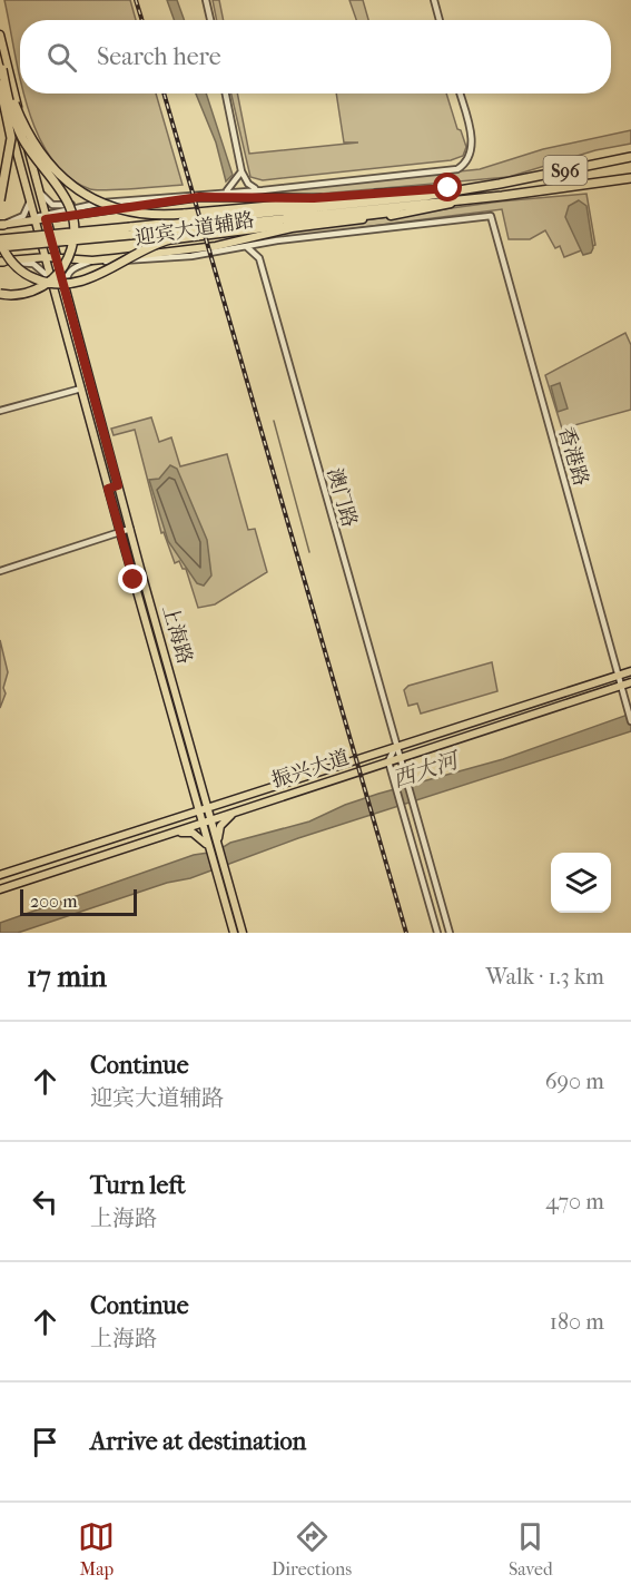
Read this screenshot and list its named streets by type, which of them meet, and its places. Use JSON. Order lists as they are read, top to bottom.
{
  "streets": {
    "highway": ["S96"],
    "main road": ["迎宾大道辅路", "上海路", "振兴大道"],
    "street": ["香港路", "澳门路"]
  },
  "crossings": [
    ["S96", "迎宾大道辅路"],
    ["迎宾大道辅路", "上海路"],
    ["香港路", "振兴大道"],
    ["澳门路", "振兴大道"],
    ["上海路", "振兴大道"]
  ],
  "water": ["西大河"],
  "scale_bar": "200 m",
  "page": {
    "search": "Search here",
    "scale": "200 m",
    "heading": ["17 min", "Walk · 1.3 km"],
    "list": [
      ["Continue", "迎宾大道辅路", "690 m"],
      ["Turn left", "上海路", "470 m"],
      ["Continue", "上海路", "180 m"],
      "Arrive at destination"
    ],
    "nav": ["Map", "Directions", "Saved"]
  }
}
